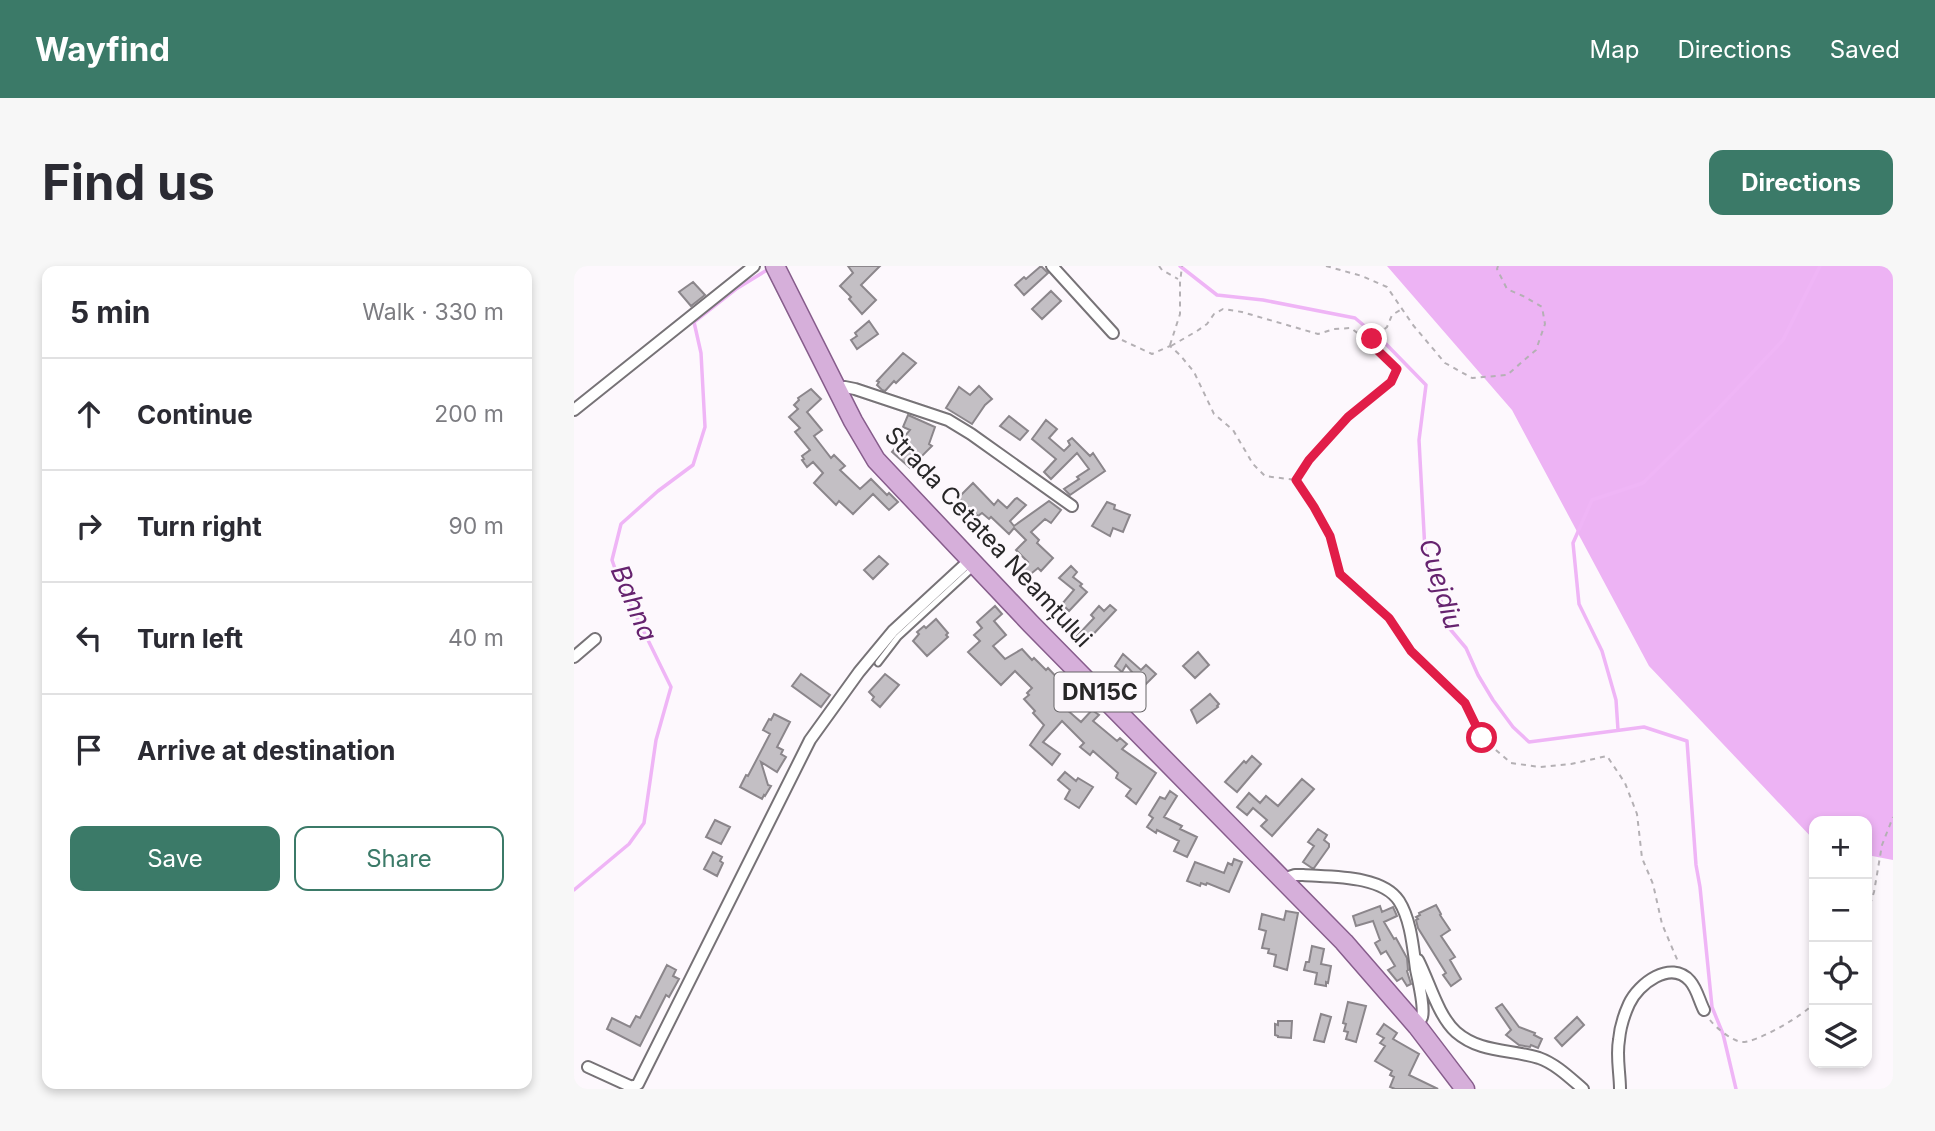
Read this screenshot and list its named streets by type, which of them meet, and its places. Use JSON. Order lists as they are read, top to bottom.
{
  "streets": {
    "main road": ["Strada Cetatea Neamțului", "DN15C"]
  },
  "water": ["Cuejdiu", "Bahna"],
  "page": {
    "header": "Wayfind",
    "nav": ["Map", "Directions", "Saved"],
    "buttons": [
      "Directions",
      ["Save", "Share"]
    ],
    "title": "Find us",
    "heading": ["5 min", "Walk · 330 m"],
    "list": [
      ["Continue", "200 m"],
      ["Turn right", "90 m"],
      ["Turn left", "40 m"],
      "Arrive at destination"
    ],
    "map_buttons": ["+", "−"]
  }
}
